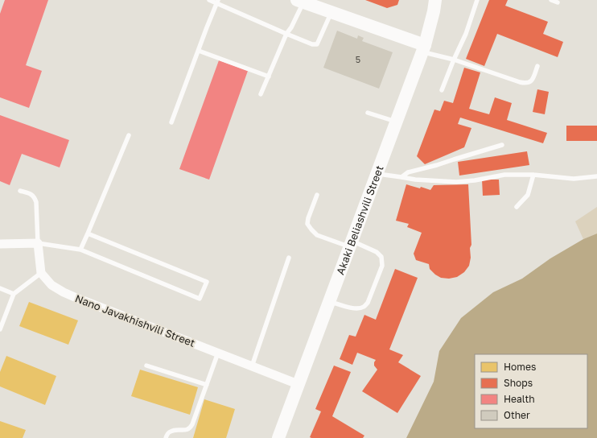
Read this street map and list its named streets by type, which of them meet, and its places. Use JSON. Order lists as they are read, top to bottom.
{
  "streets": {
    "main road": ["Akaki Beliashvili Street"],
    "street": ["Nano Javakhishvili Street"]
  },
  "crossings": [
    ["Akaki Beliashvili Street", "Nano Javakhishvili Street"]
  ],
  "house_numbers": ["5"],
  "legend": [
    "Homes",
    "Shops",
    "Health",
    "Other"
  ]
}
